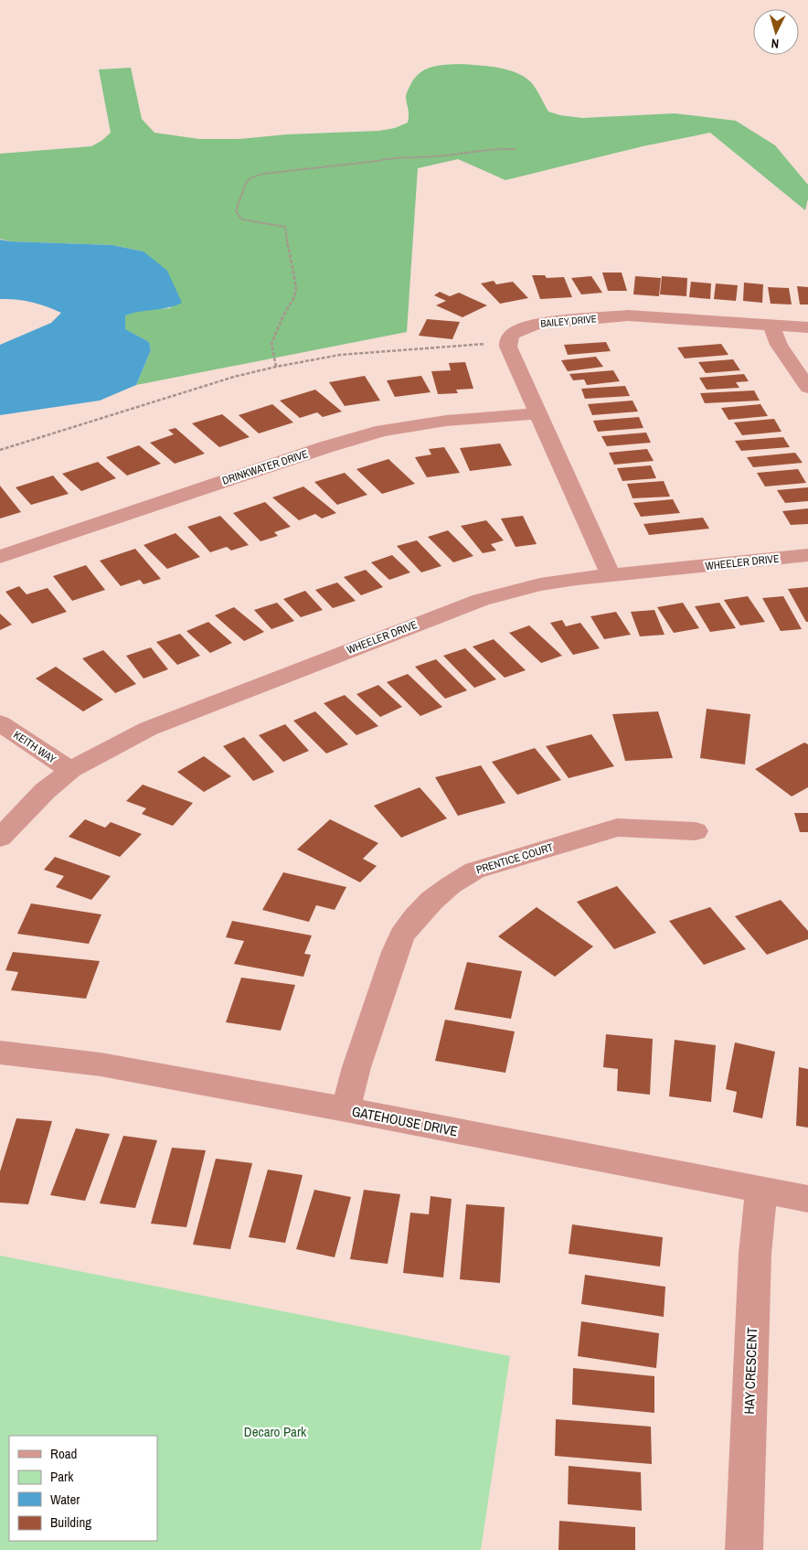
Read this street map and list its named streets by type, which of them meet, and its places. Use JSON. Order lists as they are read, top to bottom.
{
  "streets": {
    "street": [
      "BAILEY DRIVE",
      "DRINKWATER DRIVE",
      "WHEELER DRIVE",
      "KEITH WAY",
      "PRENTICE COURT",
      "GATEHOUSE DRIVE",
      "HAY CRESCENT"
    ]
  },
  "crossings": [
    ["BAILEY DRIVE", "DRINKWATER DRIVE"],
    ["BAILEY DRIVE", "WHEELER DRIVE"],
    ["WHEELER DRIVE", "KEITH WAY"],
    ["PRENTICE COURT", "GATEHOUSE DRIVE"],
    ["GATEHOUSE DRIVE", "HAY CRESCENT"]
  ],
  "parks": ["Decaro Park"],
  "legend": [
    "Road",
    "Park",
    "Water",
    "Building"
  ],
  "north": "bottom"
}
